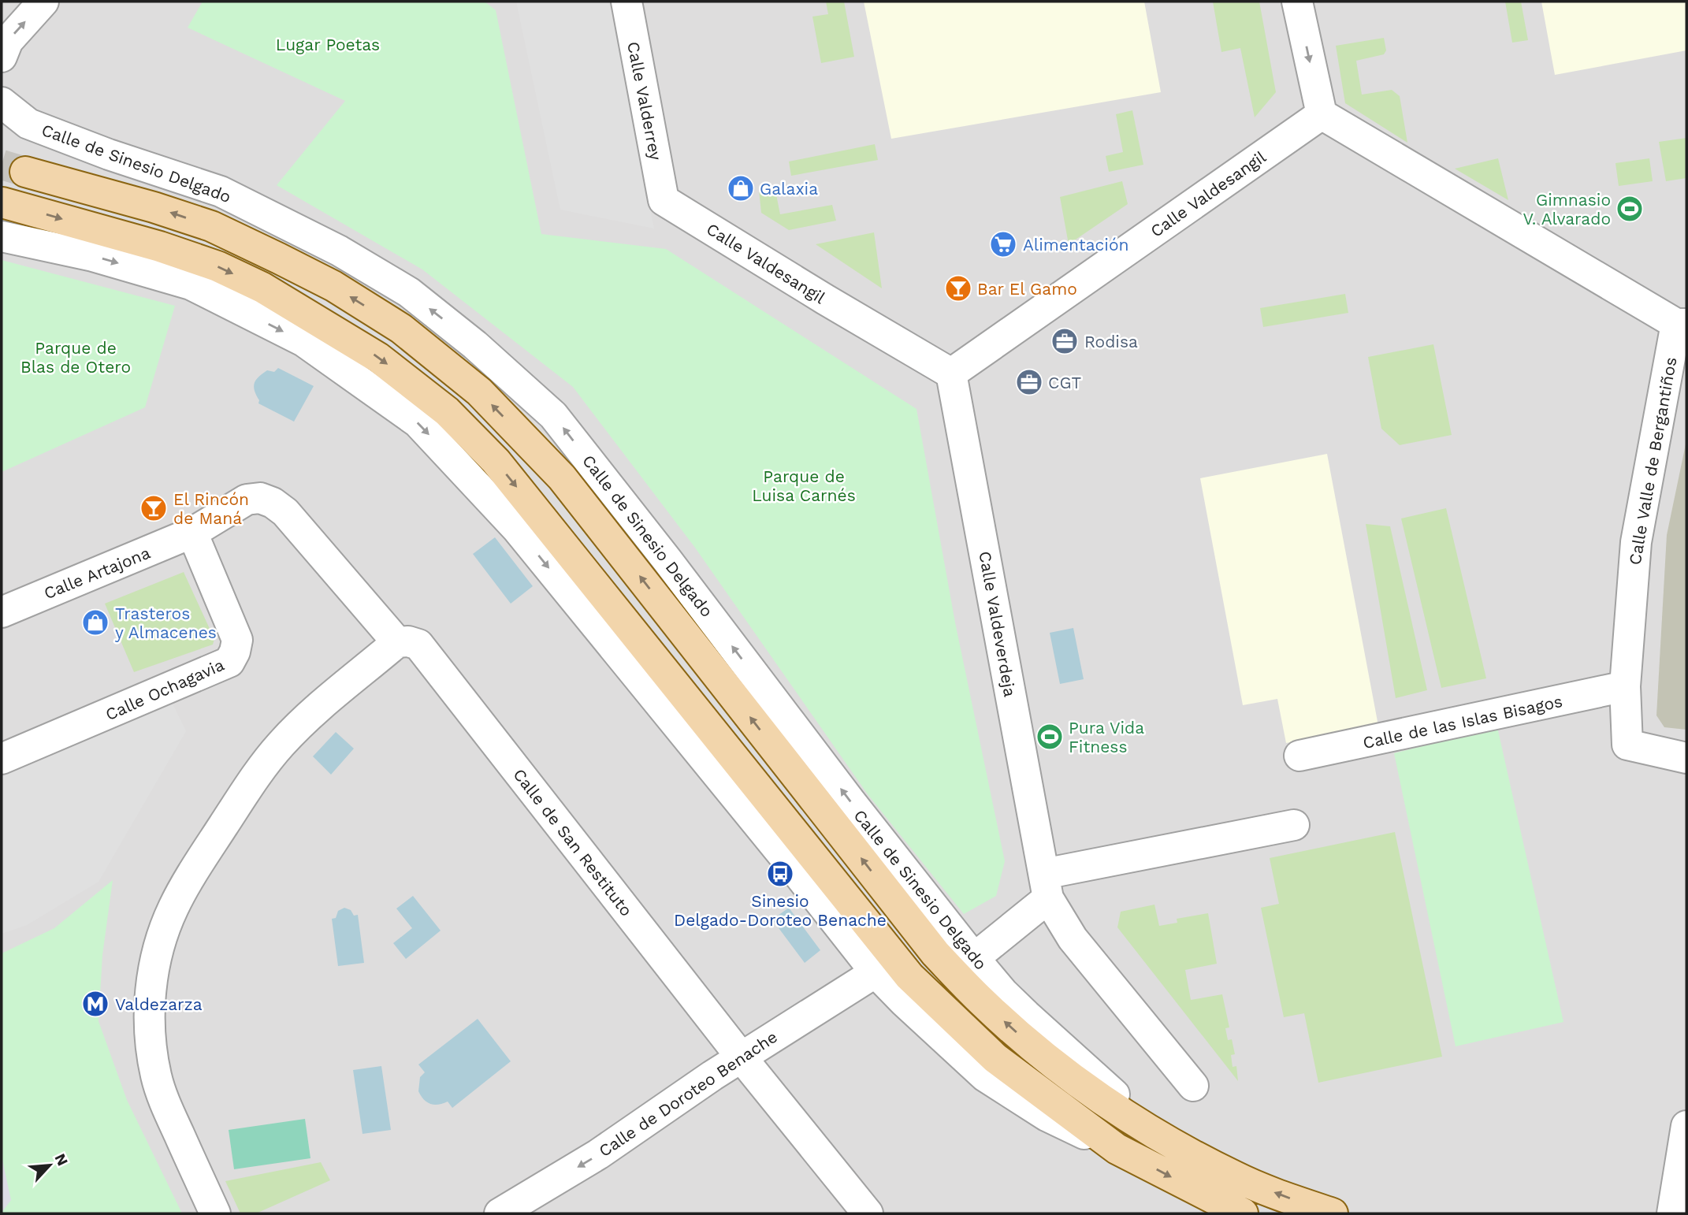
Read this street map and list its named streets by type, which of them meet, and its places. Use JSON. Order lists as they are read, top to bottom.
{
  "streets": {
    "main road": ["Calle de Sinesio Delgado"],
    "street": [
      "Calle Valderrey",
      "Calle Valdesangil",
      "Calle Valle de Bergantiños",
      "Calle Artajona",
      "Calle Valdeverdeja",
      "Calle Ochagavia",
      "Calle de las Islas Bisagos",
      "Calle de San Restituto",
      "Calle de Doroteo Benache"
    ]
  },
  "crossings": [
    ["Calle Valderrey", "Calle Valdesangil"],
    ["Calle Valdesangil", "Calle Valdeverdeja"],
    ["Calle Valle de Bergantiños", "Calle de las Islas Bisagos"],
    ["Calle Artajona", "Calle Ochagavia"],
    ["Calle de San Restituto", "Calle de Doroteo Benache"]
  ],
  "one_way": ["Calle de Doroteo Benache"],
  "parks": ["Lugar Poetas", "Parque de Blas de Otero", "Parque de Luisa Carnés"],
  "places": {
    "shop": ["Galaxia", "Trasteros y Almacenes"],
    "sports": ["Gimnasio V. Alvarado", "Pura Vida Fitness"],
    "supermarket": ["Alimentación"],
    "bar": ["Bar El Gamo", "El Rincón de Maná"],
    "office": ["Rodisa", "CGT"],
    "bus stop": ["Sinesio Delgado-Doroteo Benache"],
    "metro station": ["Valdezarza"]
  },
  "north": "top right"
}
